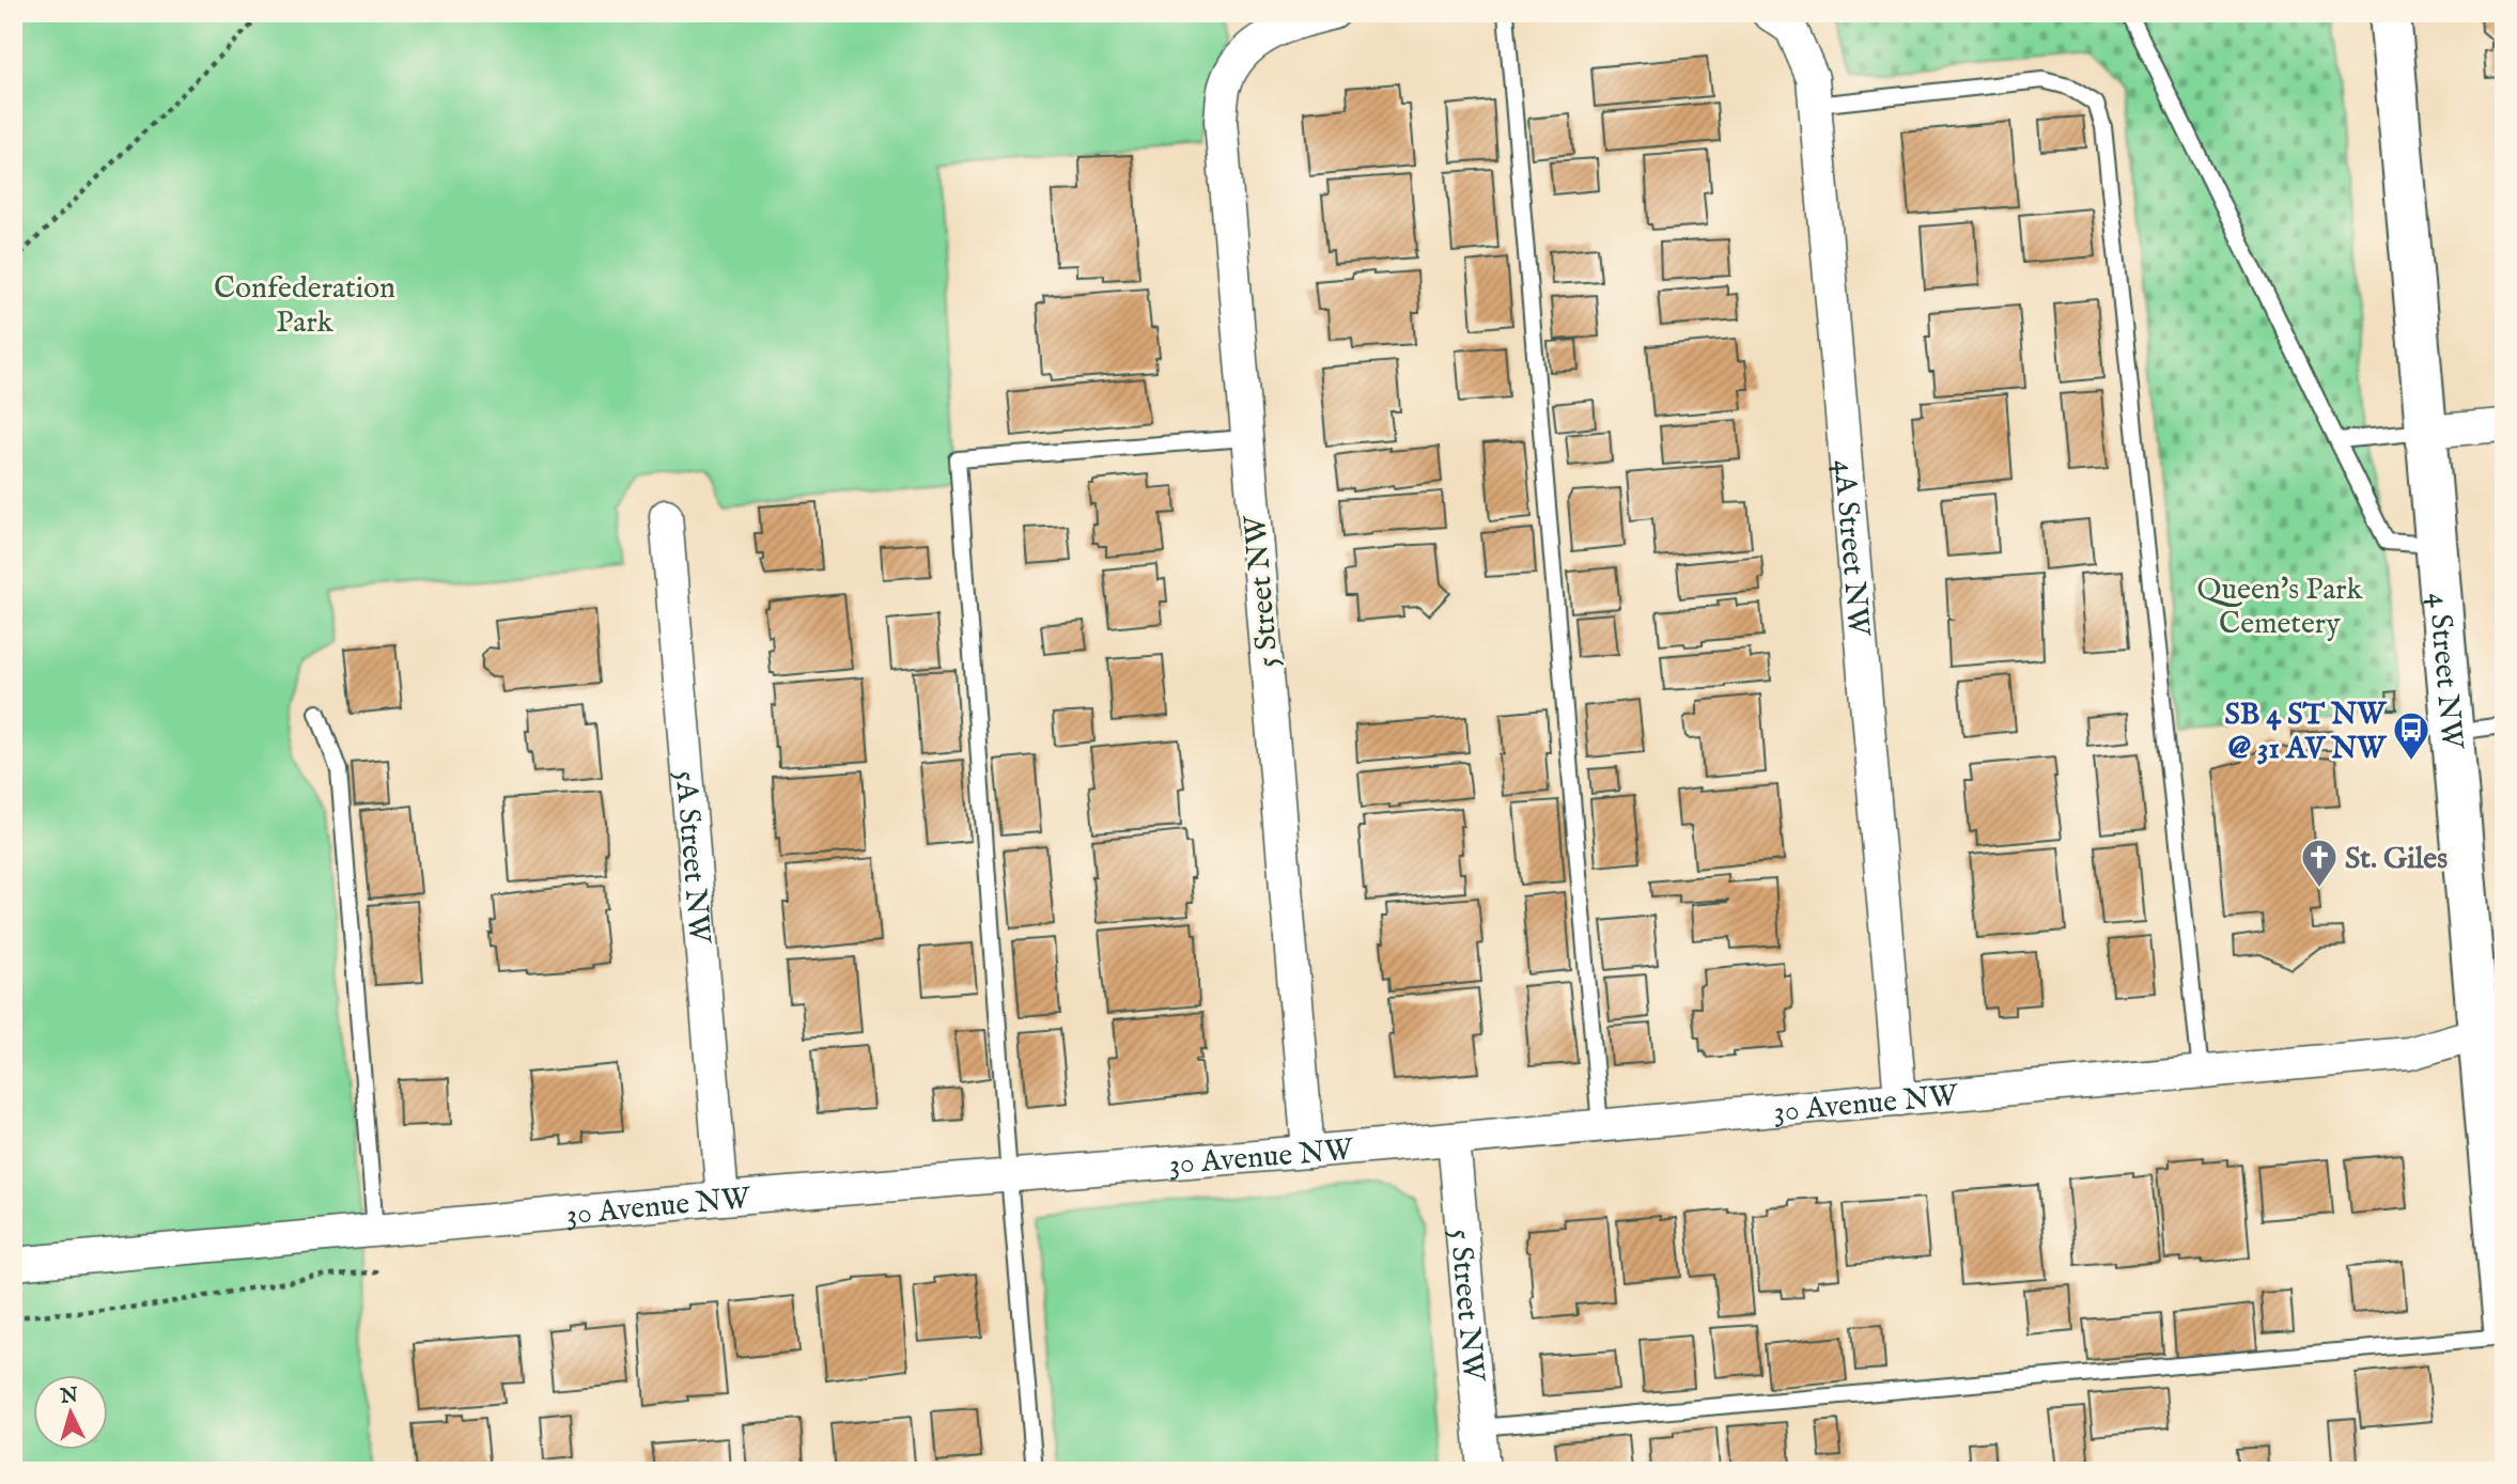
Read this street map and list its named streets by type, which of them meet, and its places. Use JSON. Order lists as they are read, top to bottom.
{
  "streets": {
    "main road": ["4 Street NW"],
    "street": [
      "4A Street NW",
      "5 Street NW",
      "5A Street NW",
      "30 Avenue NW"
    ]
  },
  "crossings": [
    ["4A Street NW", "30 Avenue NW"],
    ["5 Street NW", "30 Avenue NW"],
    ["4 Street NW", "30 Avenue NW"],
    ["5A Street NW", "30 Avenue NW"]
  ],
  "parks": ["Confederation Park", "Queen's Park Cemetery"],
  "places": {
    "bus stop": ["SB 4 ST NW @ 31 AV NW"],
    "church": ["St. Giles"]
  },
  "north": "top"
}
